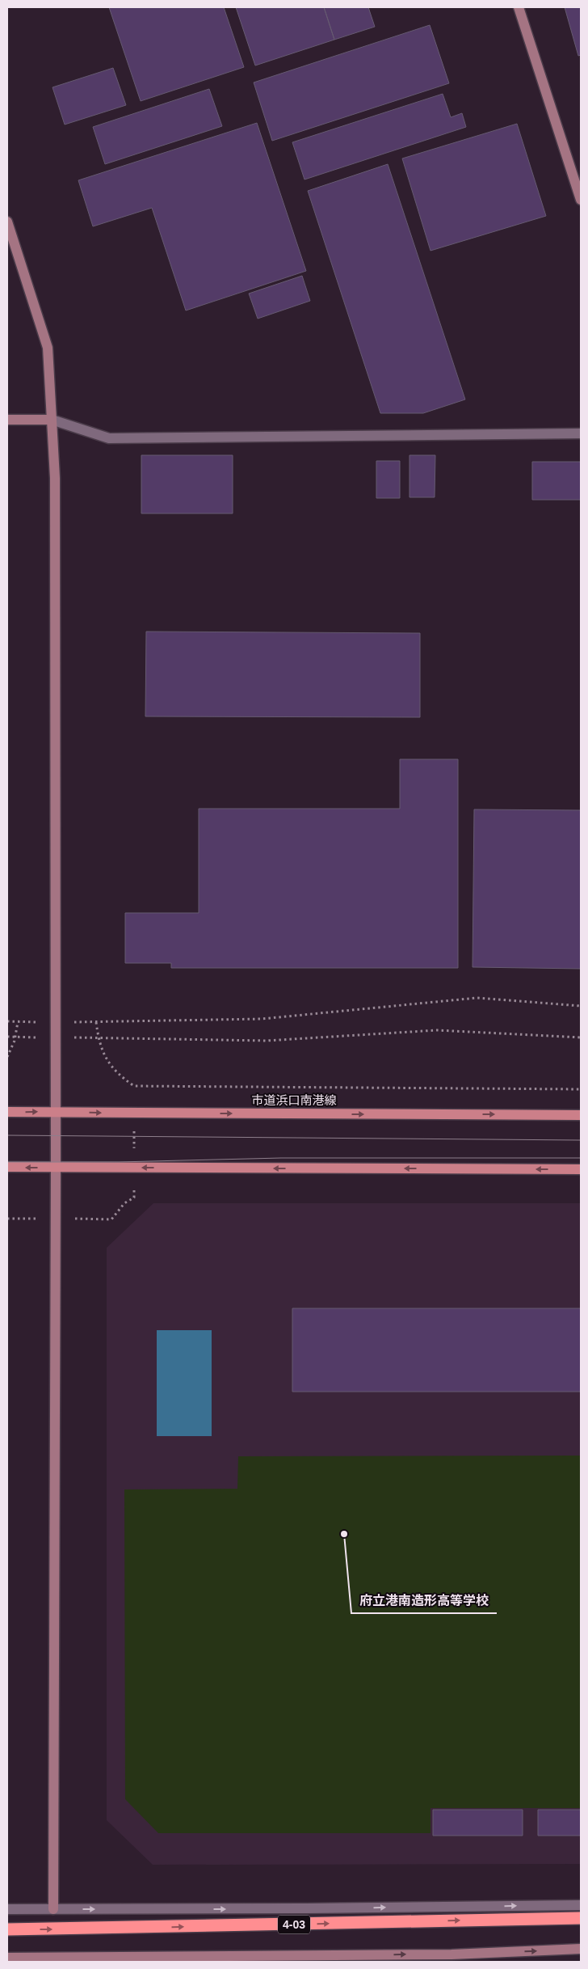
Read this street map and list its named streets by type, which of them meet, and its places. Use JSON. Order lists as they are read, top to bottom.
{
  "streets": {
    "highway": ["4-03"],
    "main road": ["市道浜口南港線"]
  },
  "places": ["府立港南造形高等学校"]
}
